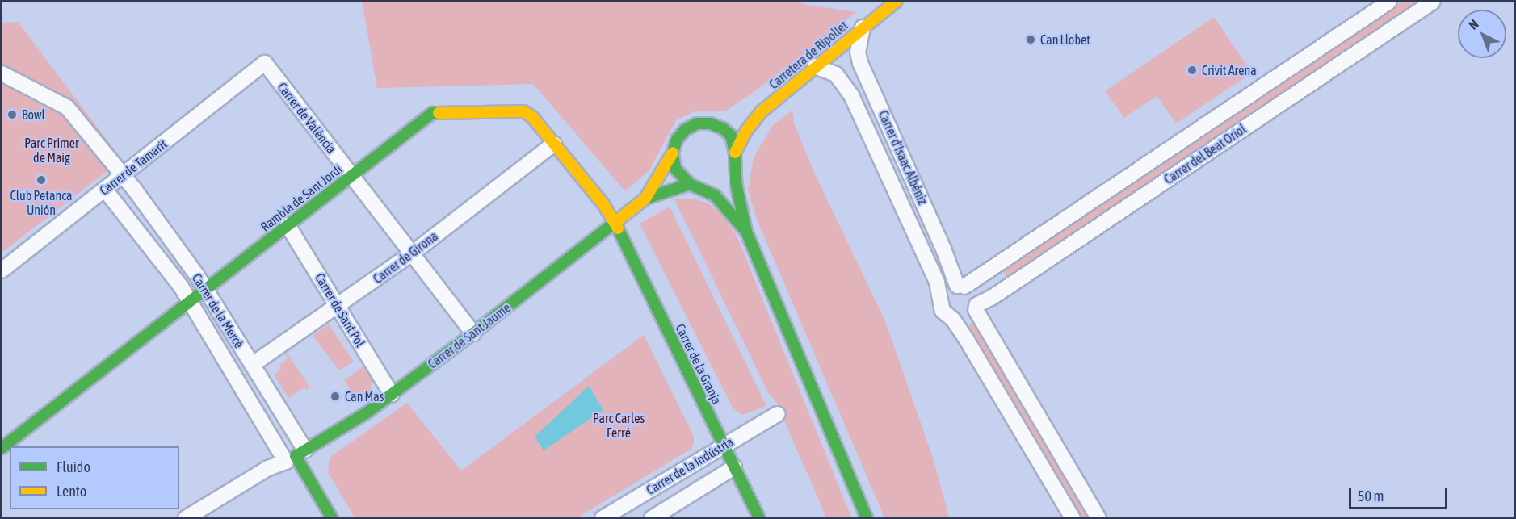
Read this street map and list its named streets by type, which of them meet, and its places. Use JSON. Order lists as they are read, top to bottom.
{
  "streets": {
    "street": [
      "Carretera de Ripollet",
      "Carrer de València",
      "Carrer del Beat Oriol",
      "Carrer d'Isaac Albéniz",
      "Carrer de Tamarit",
      "Rambla de Sant Jordi",
      "Carrer de Girona",
      "Carrer de Sant Pol",
      "Carrer de la Mercè",
      "Carrer de Sant Jaume",
      "Carrer de la Granja",
      "Carrer de la Indústria"
    ]
  },
  "crossings": [
    ["Carretera de Ripollet", "Carrer d'Isaac Albéniz"],
    ["Carretera de Ripollet", "Carrer de Sant Jaume"],
    ["Carrer de València", "Carrer de Tamarit"],
    ["Carrer de València", "Rambla de Sant Jordi"],
    ["Carrer de València", "Carrer de Girona"],
    ["Carrer de València", "Carrer de Sant Jaume"],
    ["Carrer del Beat Oriol", "Carrer d'Isaac Albéniz"],
    ["Carrer de Tamarit", "Carrer de la Mercè"],
    ["Rambla de Sant Jordi", "Carrer de Girona"],
    ["Rambla de Sant Jordi", "Carrer de Sant Pol"],
    ["Rambla de Sant Jordi", "Carrer de la Mercè"],
    ["Rambla de Sant Jordi", "Carrer de Sant Jaume"],
    ["Rambla de Sant Jordi", "Carrer de la Granja"],
    ["Carrer de Girona", "Carrer de Sant Pol"],
    ["Carrer de Girona", "Carrer de la Mercè"],
    ["Carrer de Sant Pol", "Carrer de Sant Jaume"],
    ["Carrer de la Mercè", "Carrer de Sant Jaume"],
    ["Carrer de Sant Jaume", "Carrer de la Granja"],
    ["Carrer de la Granja", "Carrer de la Indústria"]
  ],
  "parks": ["Parc Primer de Maig", "Parc Carles Ferré"],
  "places": [
    "Can Llobet",
    "Crivit Arena",
    "Bowl",
    "Club Petanca Unión",
    "Can Mas"
  ],
  "legend": ["Fluido", "Lento"],
  "scale_bar": "50 m",
  "north": "top left"
}
